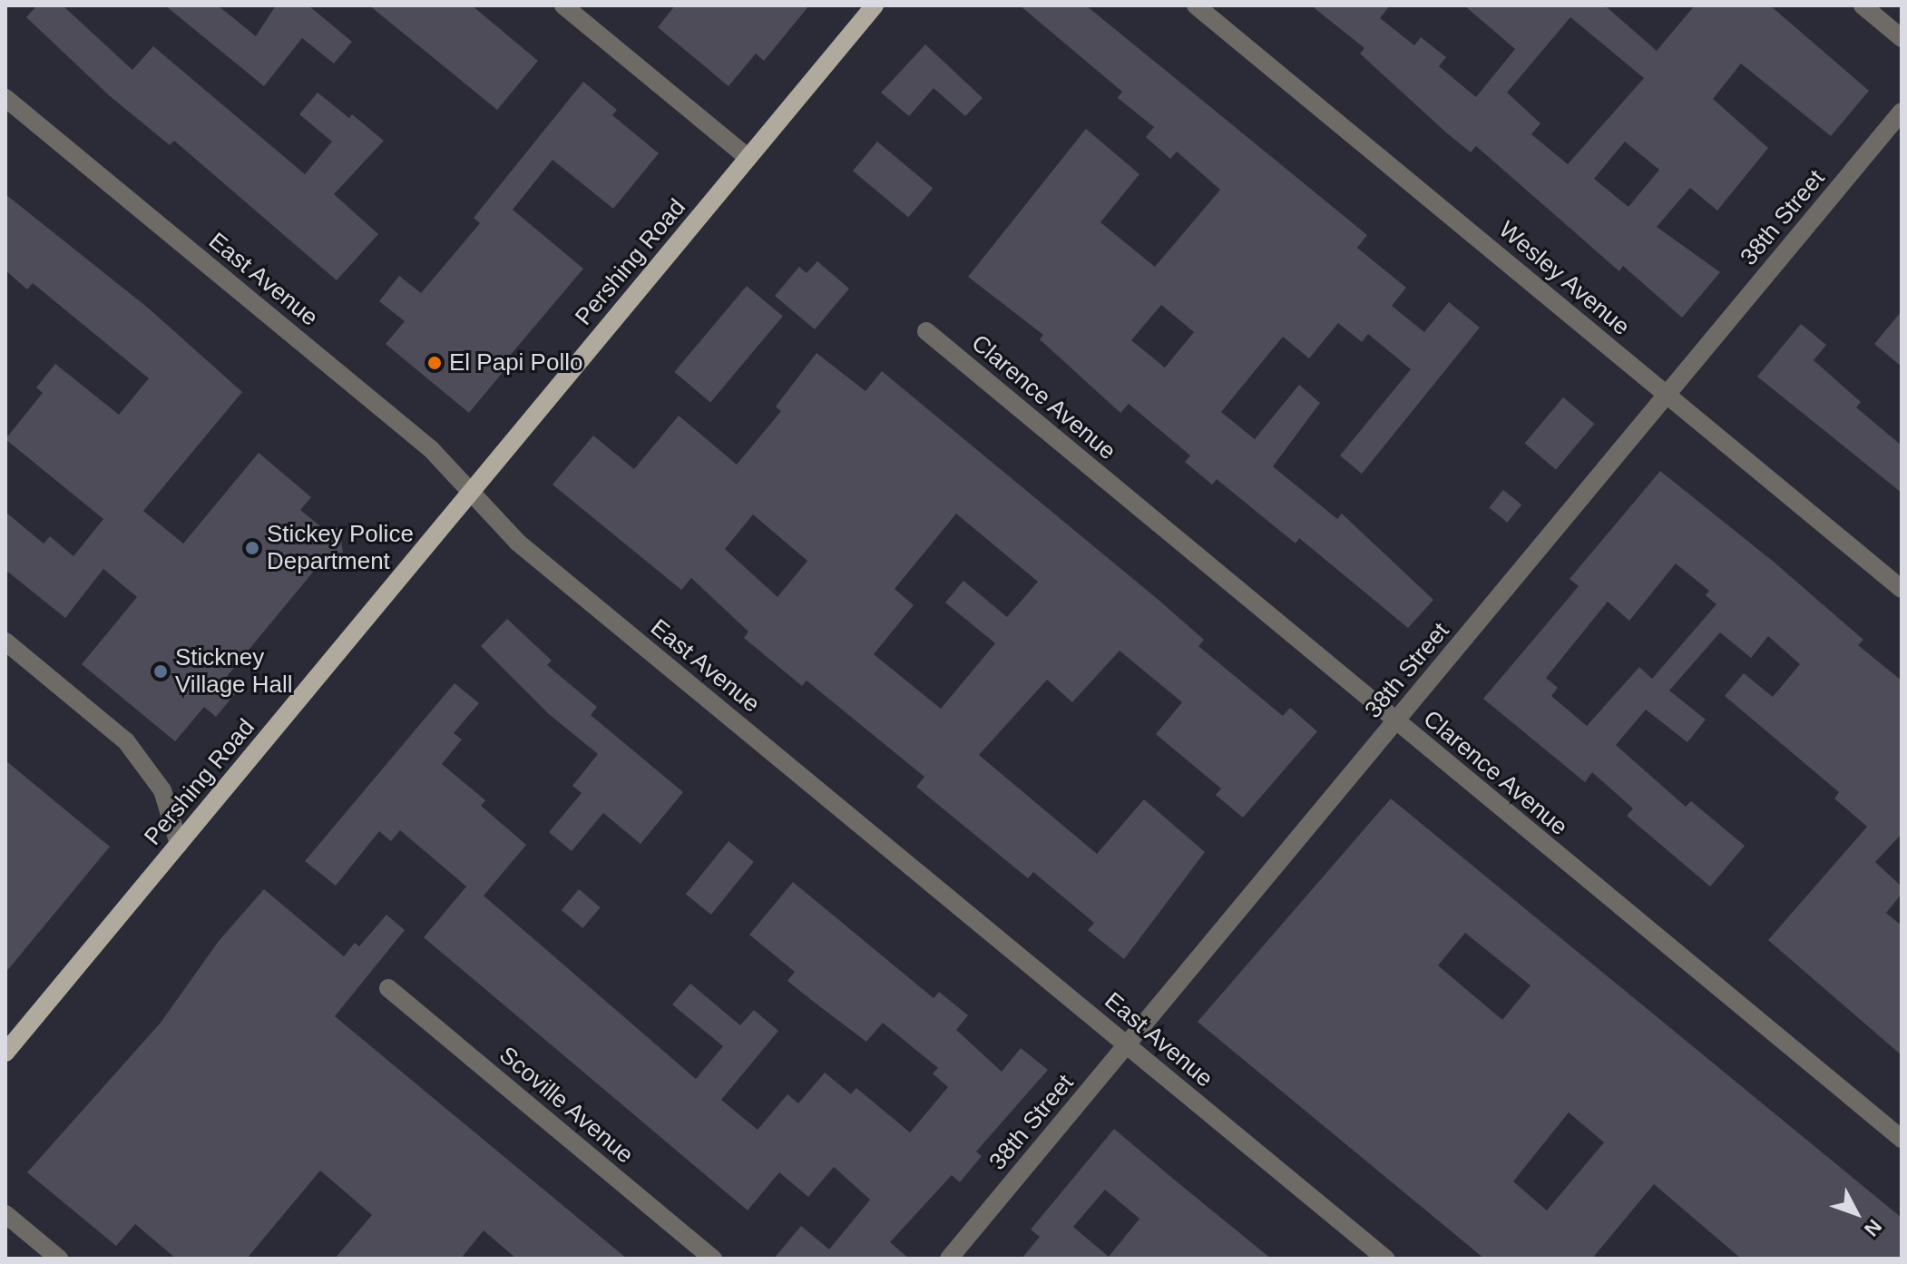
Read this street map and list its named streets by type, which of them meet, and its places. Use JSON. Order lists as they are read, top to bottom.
{
  "streets": {
    "main road": ["Pershing Road"],
    "street": [
      "38th Street",
      "Wesley Avenue",
      "East Avenue",
      "Clarence Avenue",
      "Scoville Avenue"
    ]
  },
  "crossings": [
    ["38th Street", "Wesley Avenue"],
    ["38th Street", "East Avenue"],
    ["38th Street", "Clarence Avenue"],
    ["Pershing Road", "East Avenue"]
  ],
  "places": ["El Papi Pollo", "Stickey Police Department", "Stickney Village Hall"],
  "north": "bottom right"
}
